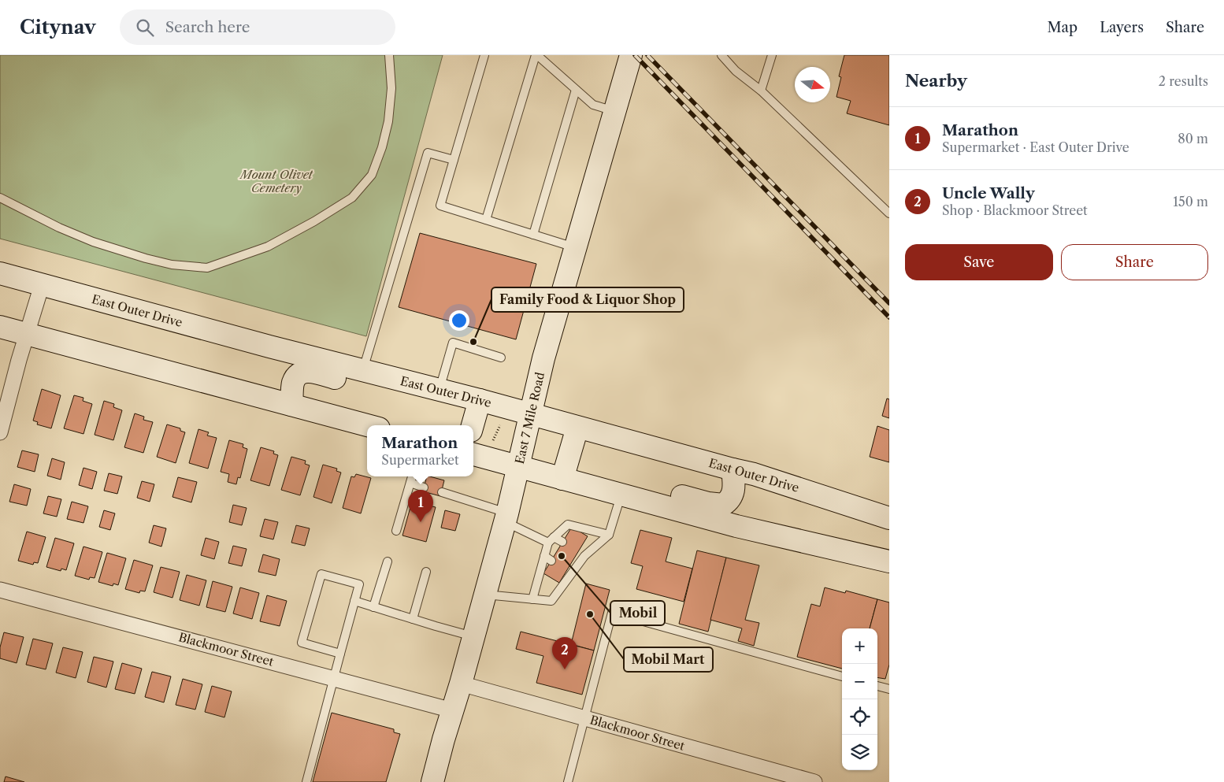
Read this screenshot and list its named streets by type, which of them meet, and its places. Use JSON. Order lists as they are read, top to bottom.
{
  "streets": {
    "main road": ["East Outer Drive", "East 7 Mile Road"],
    "street": ["Blackmoor Street"]
  },
  "crossings": [
    ["East Outer Drive", "East 7 Mile Road"],
    ["East 7 Mile Road", "Blackmoor Street"]
  ],
  "parks": ["Mount Olivet Cemetery"],
  "places": ["Family Food & Liquor Shop", "Mobil", "Mobil Mart"],
  "north": "right",
  "page": {
    "header": "Citynav",
    "search": "Search here",
    "nav": ["Map", "Layers", "Share"],
    "heading": ["Nearby", "2 results"],
    "list": [
      {
        "mark": "1",
        "name": "Marathon",
        "note": "Supermarket · East Outer Drive",
        "value": "80 m"
      },
      {
        "mark": "2",
        "name": "Uncle Wally",
        "note": "Shop · Blackmoor Street",
        "value": "150 m"
      }
    ],
    "buttons": ["Save", "Share"],
    "popup": ["Marathon", "Supermarket"],
    "pins": ["1", "2"],
    "map_buttons": ["+", "−"]
  }
}
